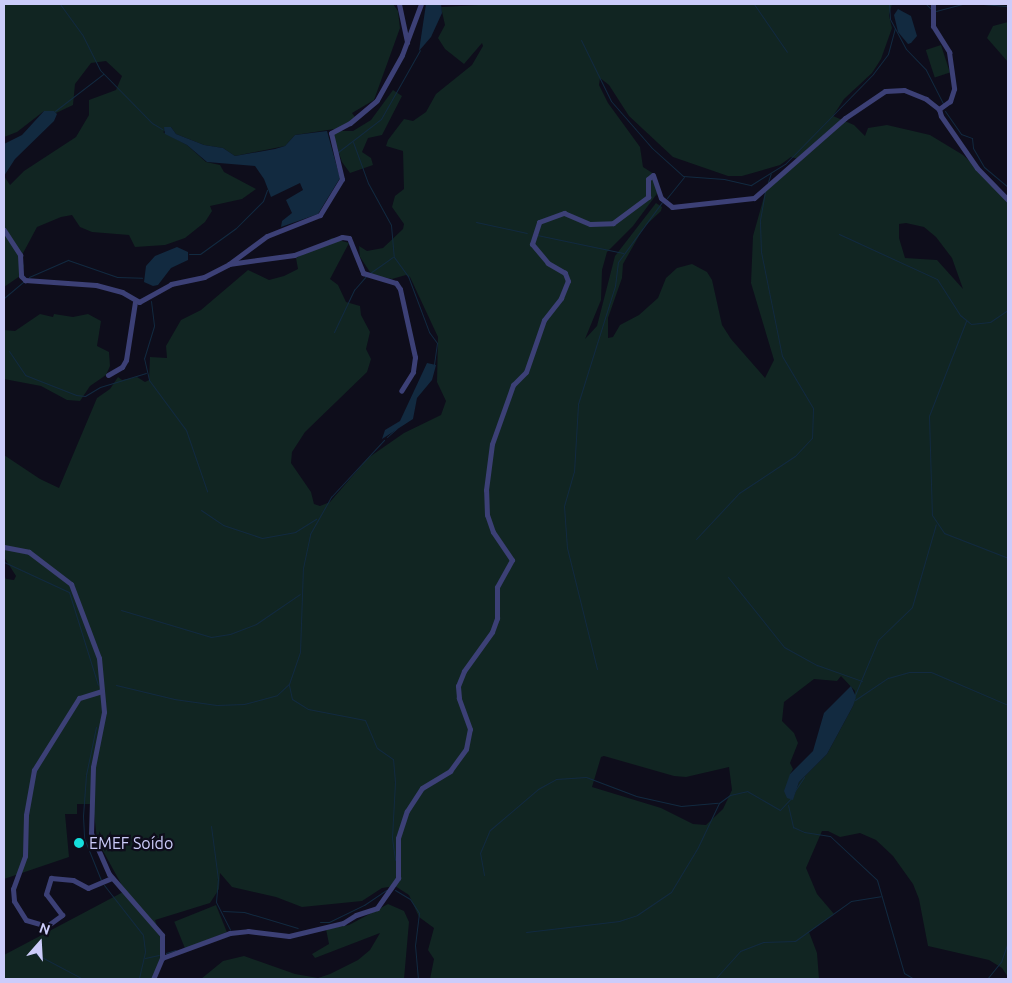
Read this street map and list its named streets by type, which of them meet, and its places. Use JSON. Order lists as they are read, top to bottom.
{
  "places": ["EMEF Soído"],
  "north": "top"
}
